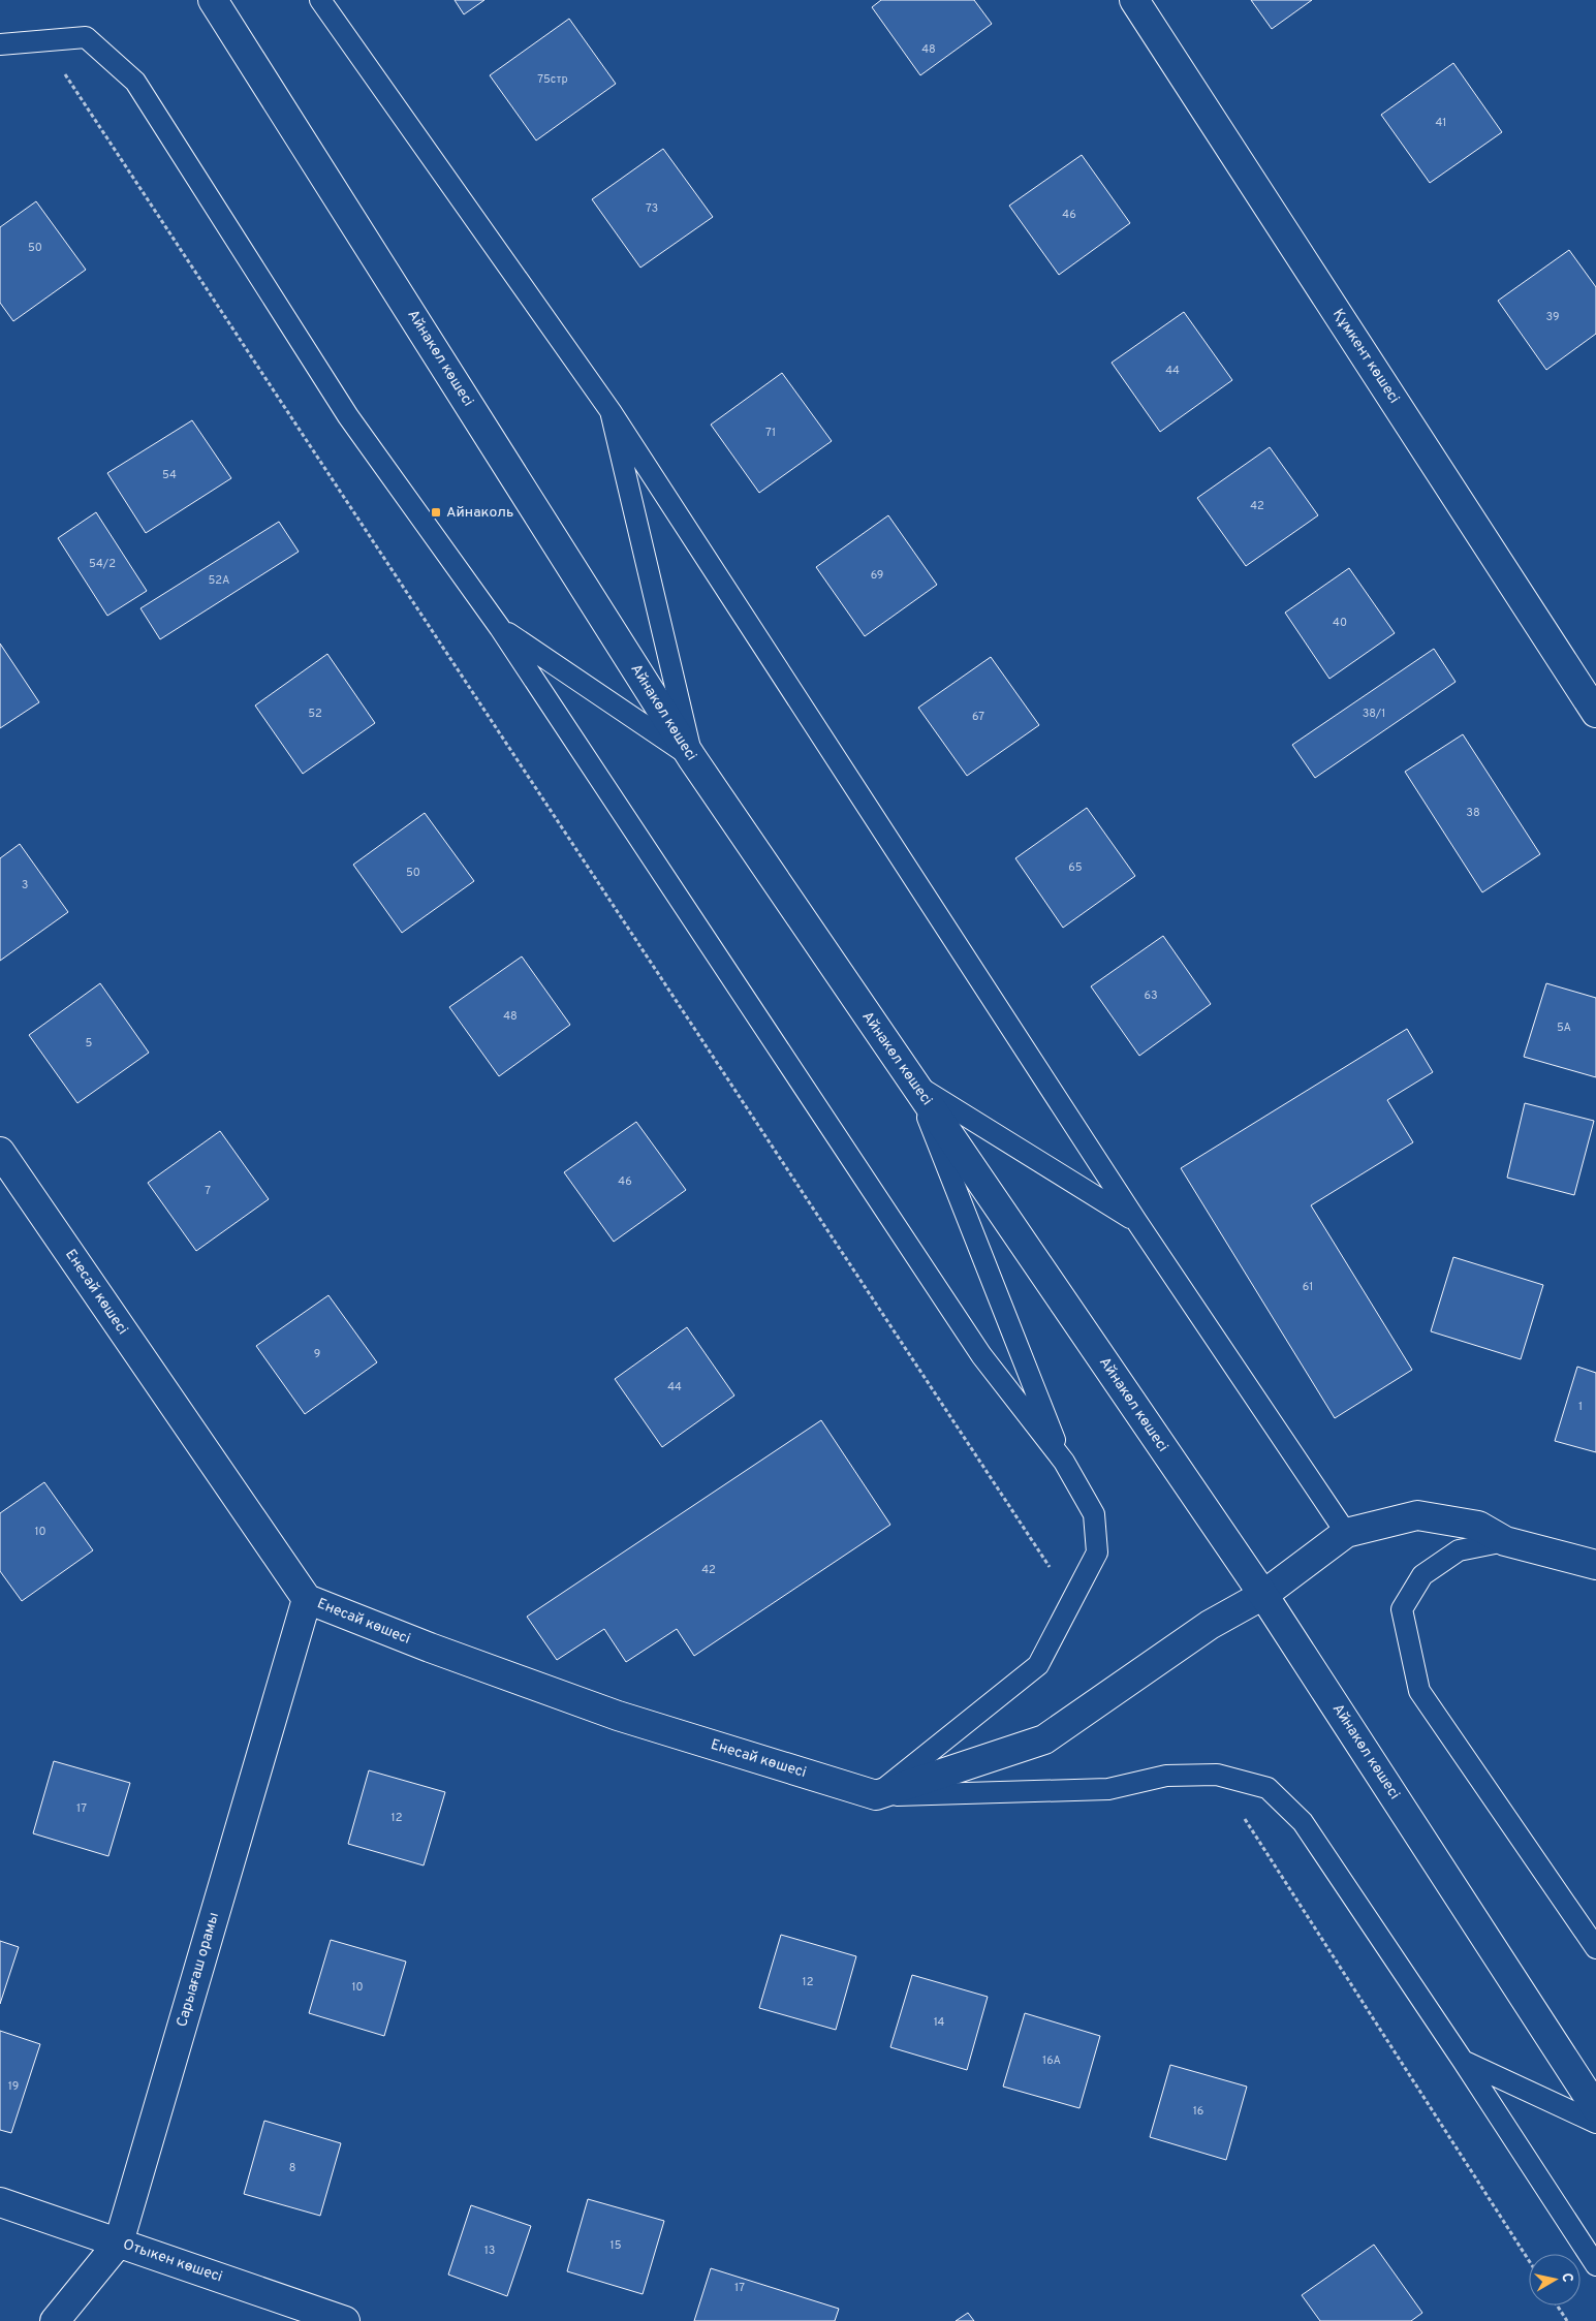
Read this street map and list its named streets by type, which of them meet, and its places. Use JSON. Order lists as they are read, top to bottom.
{
  "streets": {
    "street": [
      "Құмкент көшесі",
      "Айнакөл көшесі",
      "Енесай көшесі",
      "Сарыағаш орамы",
      "Отыкен көшесі"
    ]
  },
  "crossings": [
    ["Енесай көшесі", "Сарыағаш орамы"],
    ["Сарыағаш орамы", "Отыкен көшесі"]
  ],
  "places": {
    "transit": ["Айнаколь"]
  },
  "house_numbers": [
    "48",
    "75стр",
    "41",
    "73",
    "46",
    "50",
    "39",
    "44",
    "71",
    "54",
    "42",
    "54/2",
    "69",
    "52А",
    "40",
    "52",
    "38/1",
    "67",
    "38",
    "65",
    "50",
    "3",
    "63",
    "48",
    "5A",
    "5",
    "46",
    "7",
    "61",
    "9",
    "44",
    "1",
    "10",
    "42",
    "17",
    "12",
    "12",
    "10",
    "14",
    "16А",
    "19",
    "16",
    "8",
    "15",
    "13",
    "17"
  ],
  "north": "right"
}
